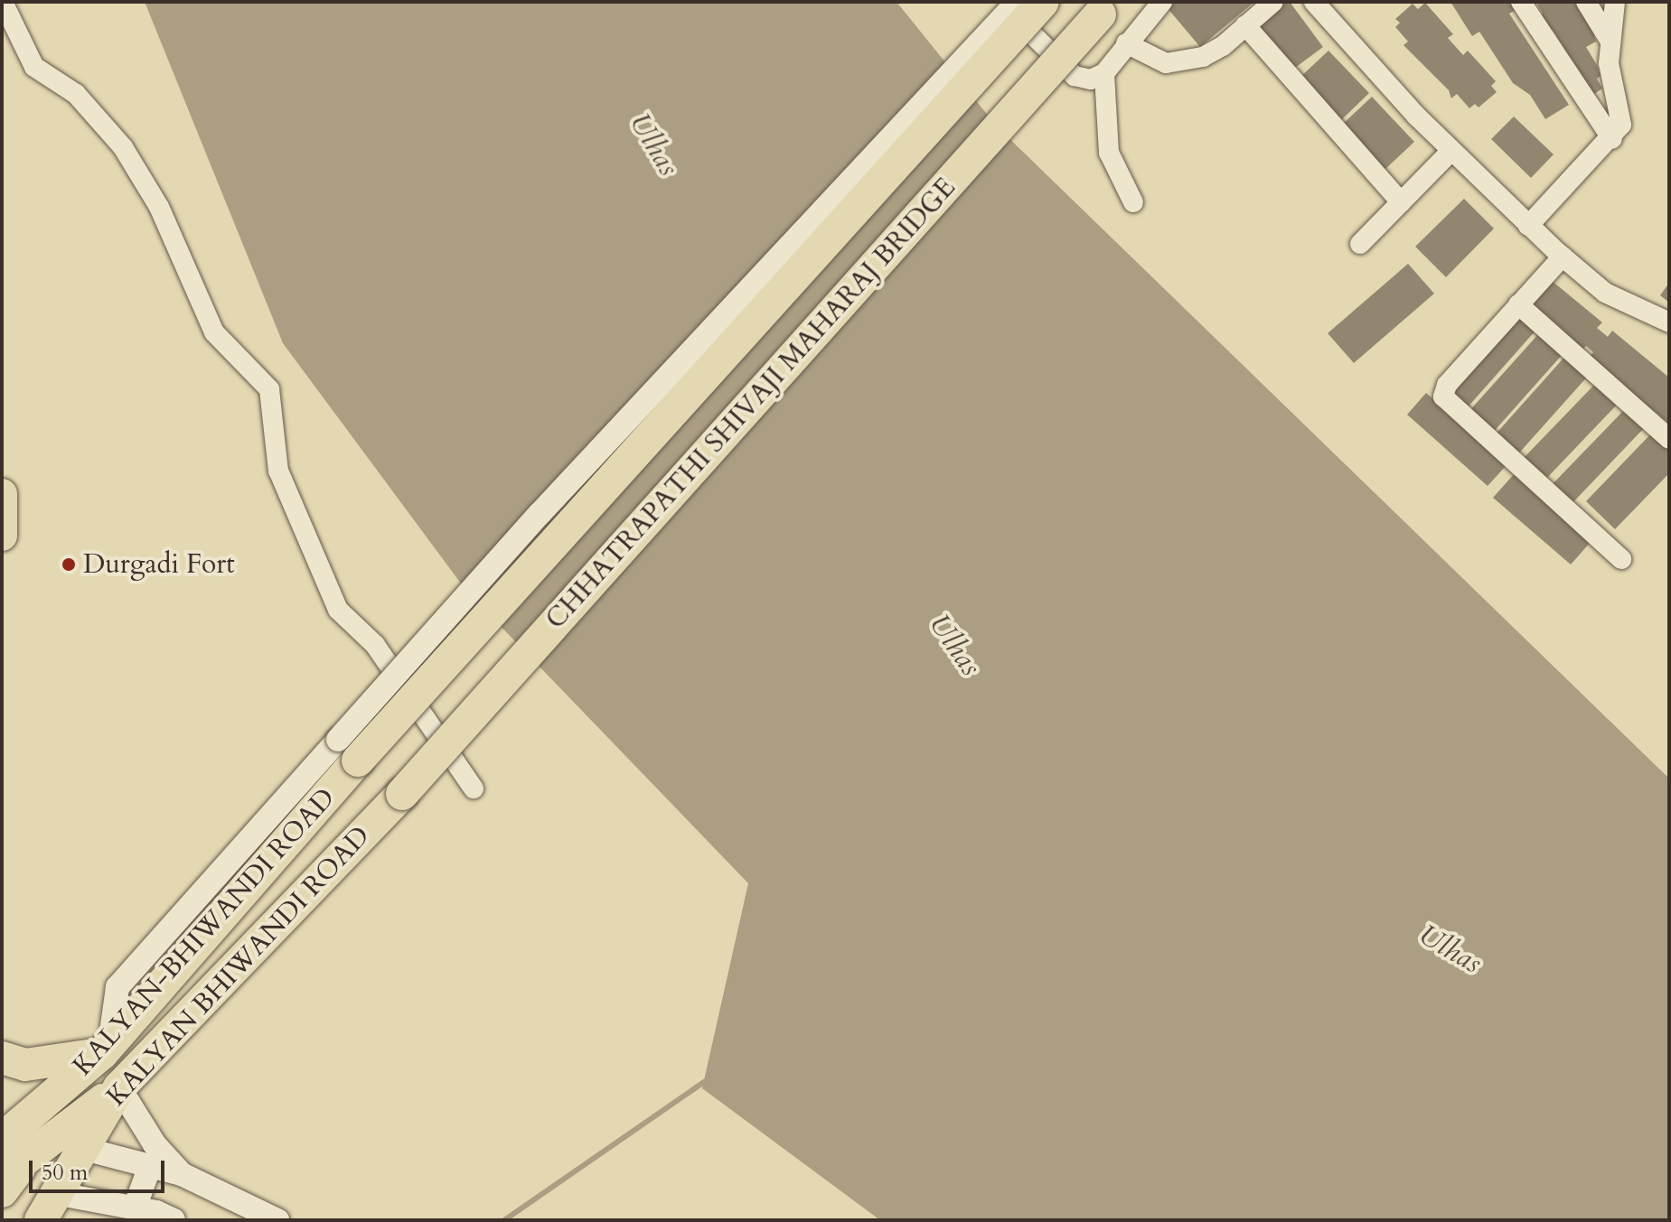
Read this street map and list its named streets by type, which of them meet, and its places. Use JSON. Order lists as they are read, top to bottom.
{
  "streets": {
    "highway": ["CHHATRAPATHI SHIVAJI MAHARAJ BRIDGE", "KALYAN-BHIWANDI ROAD", "KALYAN BHIWANDI ROAD"]
  },
  "crossings": [
    ["CHHATRAPATHI SHIVAJI MAHARAJ BRIDGE", "KALYAN-BHIWANDI ROAD"],
    ["CHHATRAPATHI SHIVAJI MAHARAJ BRIDGE", "KALYAN BHIWANDI ROAD"]
  ],
  "water": ["Ulhas"],
  "places": ["Durgadi Fort"],
  "scale_bar": "50 m"
}
